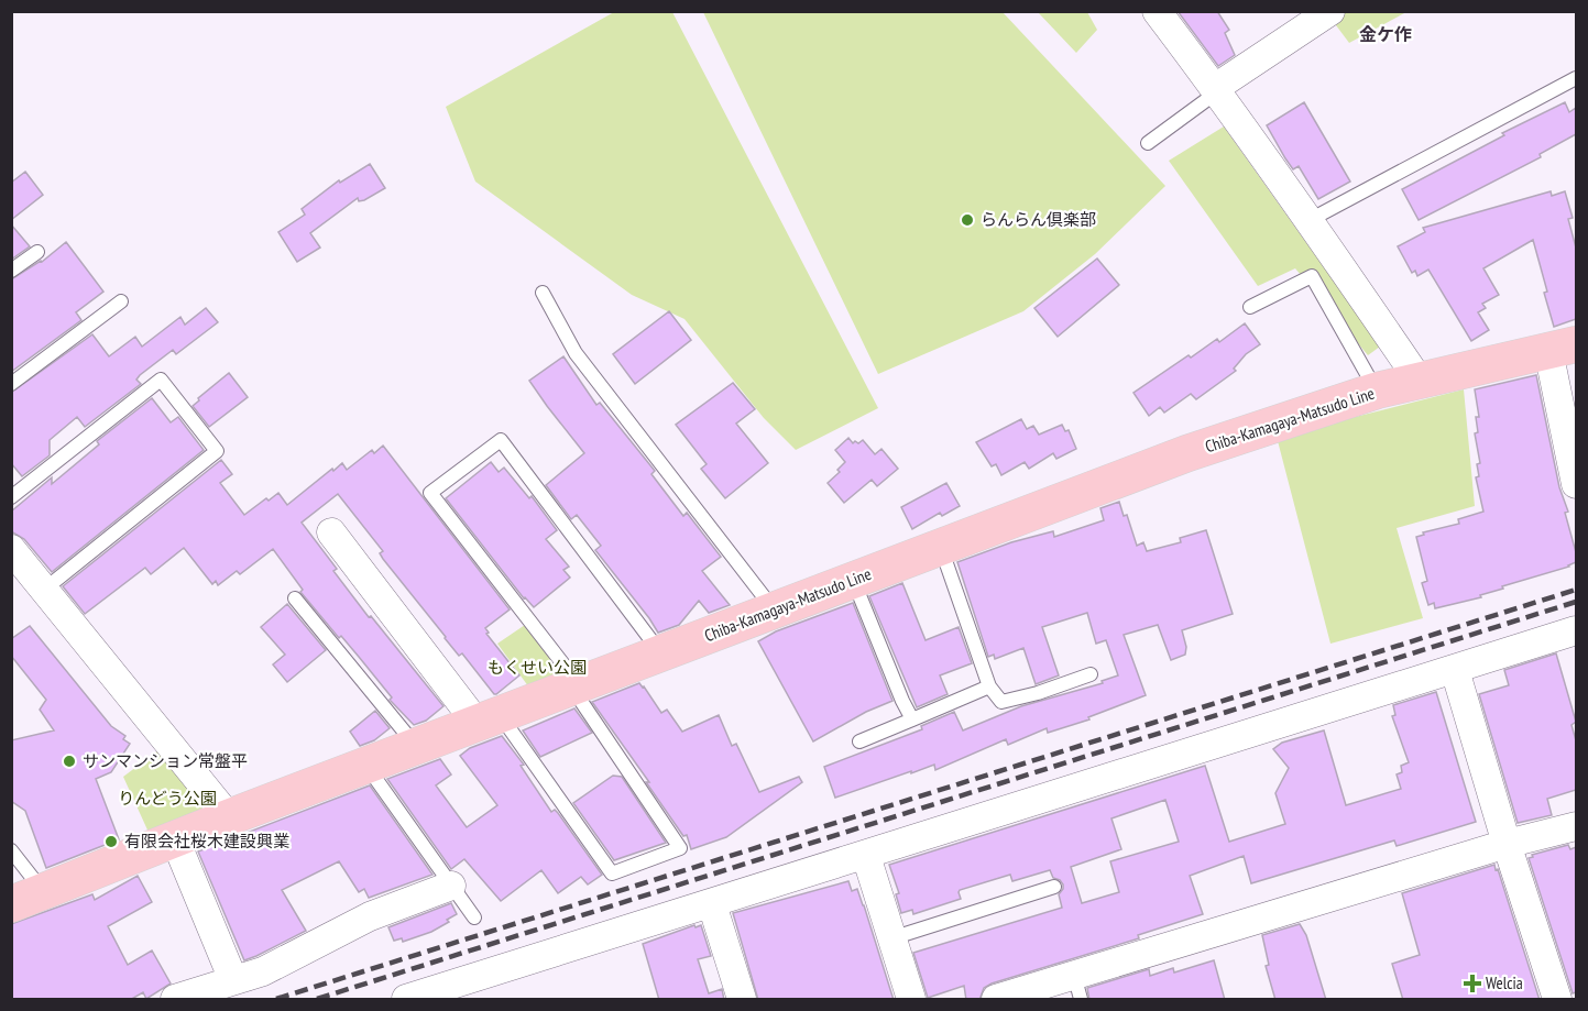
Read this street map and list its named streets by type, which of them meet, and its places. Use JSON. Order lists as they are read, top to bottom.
{
  "streets": {
    "main road": ["Chiba-Kamagaya-Matsudo Line"]
  },
  "districts": ["金ケ作"],
  "parks": ["もくせい公園", "りんどう公園"],
  "places": {
    "other": ["らんらん倶楽部", "サンマンション常盤平", "有限会社桜木建設興業"],
    "health": ["Welcia"]
  }
}
